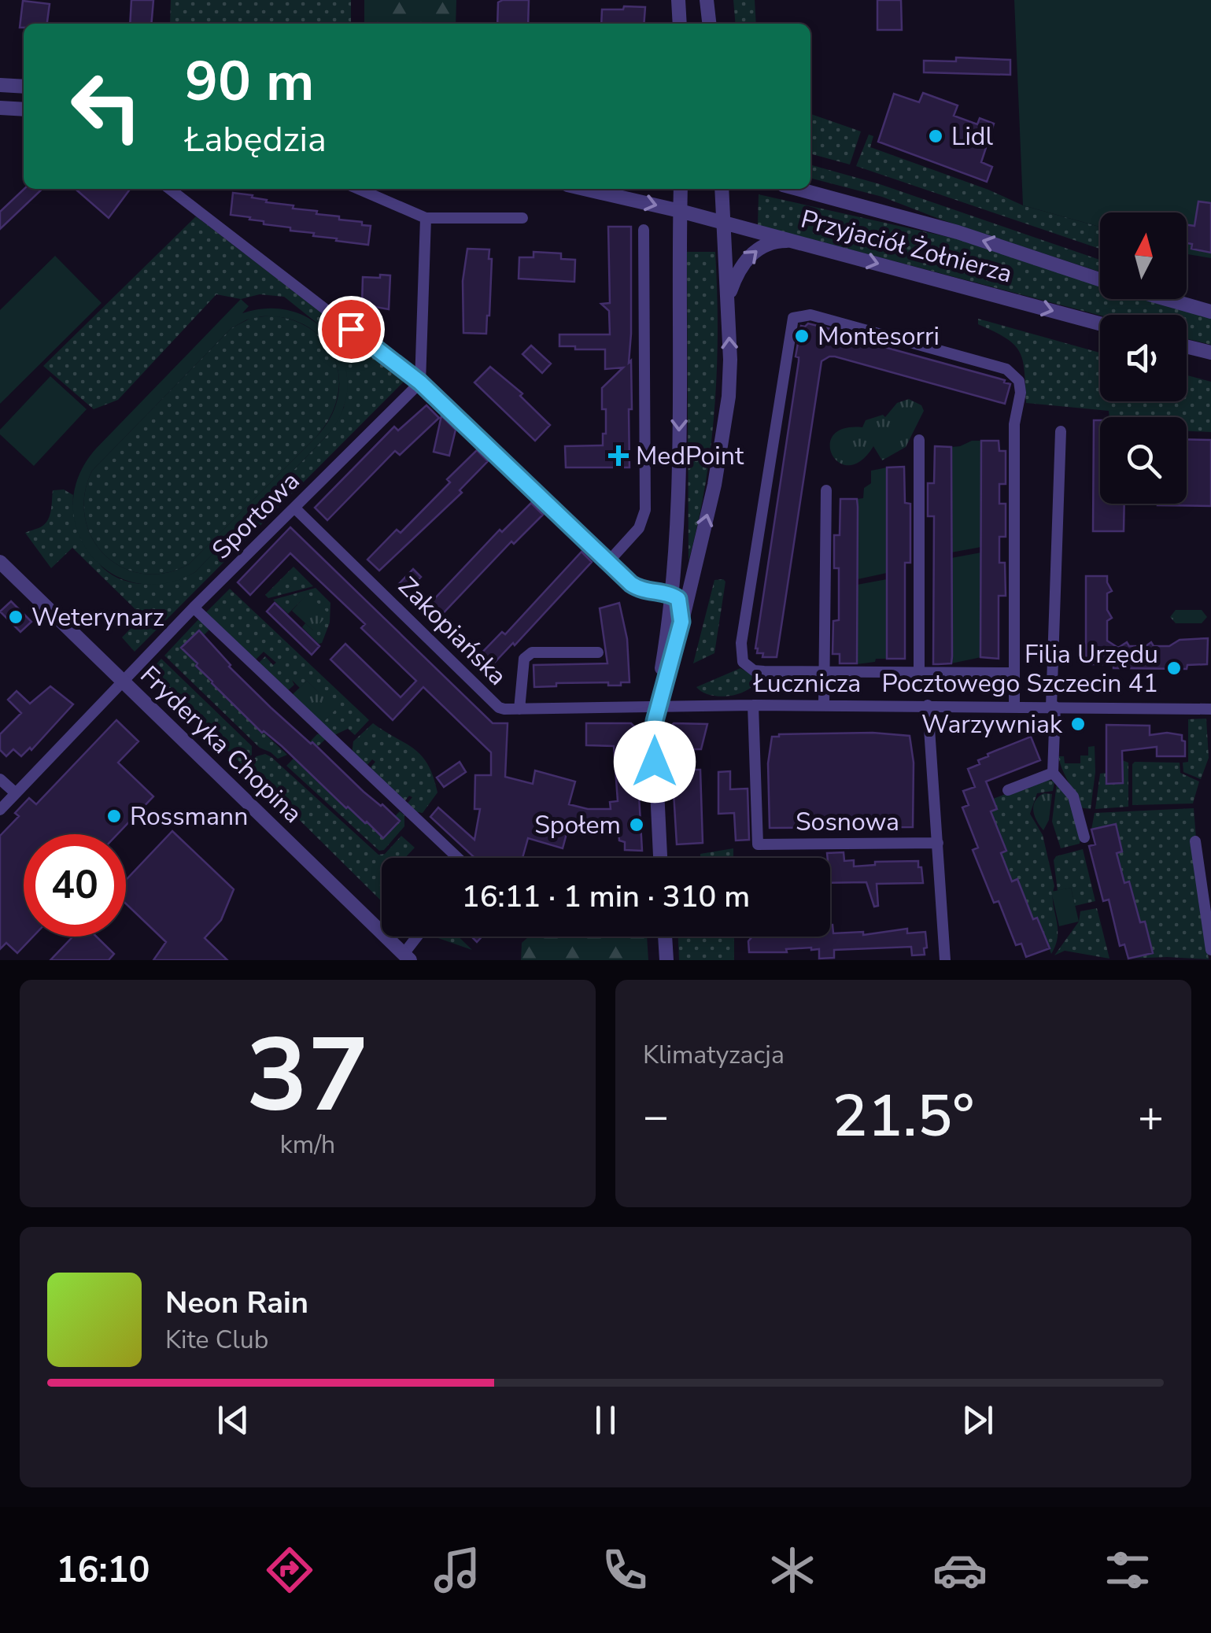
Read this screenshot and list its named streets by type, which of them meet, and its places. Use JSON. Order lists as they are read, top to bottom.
{
  "streets": {
    "street": [
      "Przyjaciół Żołnierza",
      "Sportowa",
      "Zakopiańska",
      "Łucznicza",
      "Fryderyka Chopina",
      "Sosnowa"
    ]
  },
  "crossings": [
    ["Sportowa", "Zakopiańska"],
    ["Sportowa", "Fryderyka Chopina"],
    ["Zakopiańska", "Łucznicza"],
    ["Łucznicza", "Sosnowa"]
  ],
  "places": {
    "other": [
      "Lidl",
      "Montesorri",
      "Weterynarz",
      "Filia Urzędu Pocztowego Szczecin 41",
      "Warzywniak",
      "Rossmann",
      "Społem"
    ],
    "health": ["MedPoint"]
  },
  "north": "top",
  "page": {
    "turn": ["90 m", "Łabędzia"],
    "limit": "40",
    "trip": "16:11 · 1 min · 310 m",
    "tile": [
      ["37", "km/h"],
      "Klimatyzacja"
    ],
    "heat": ["−", "21.5°", "+"],
    "song": ["Neon Rain", "Kite Club"],
    "tabs": "16:10"
  }
}
